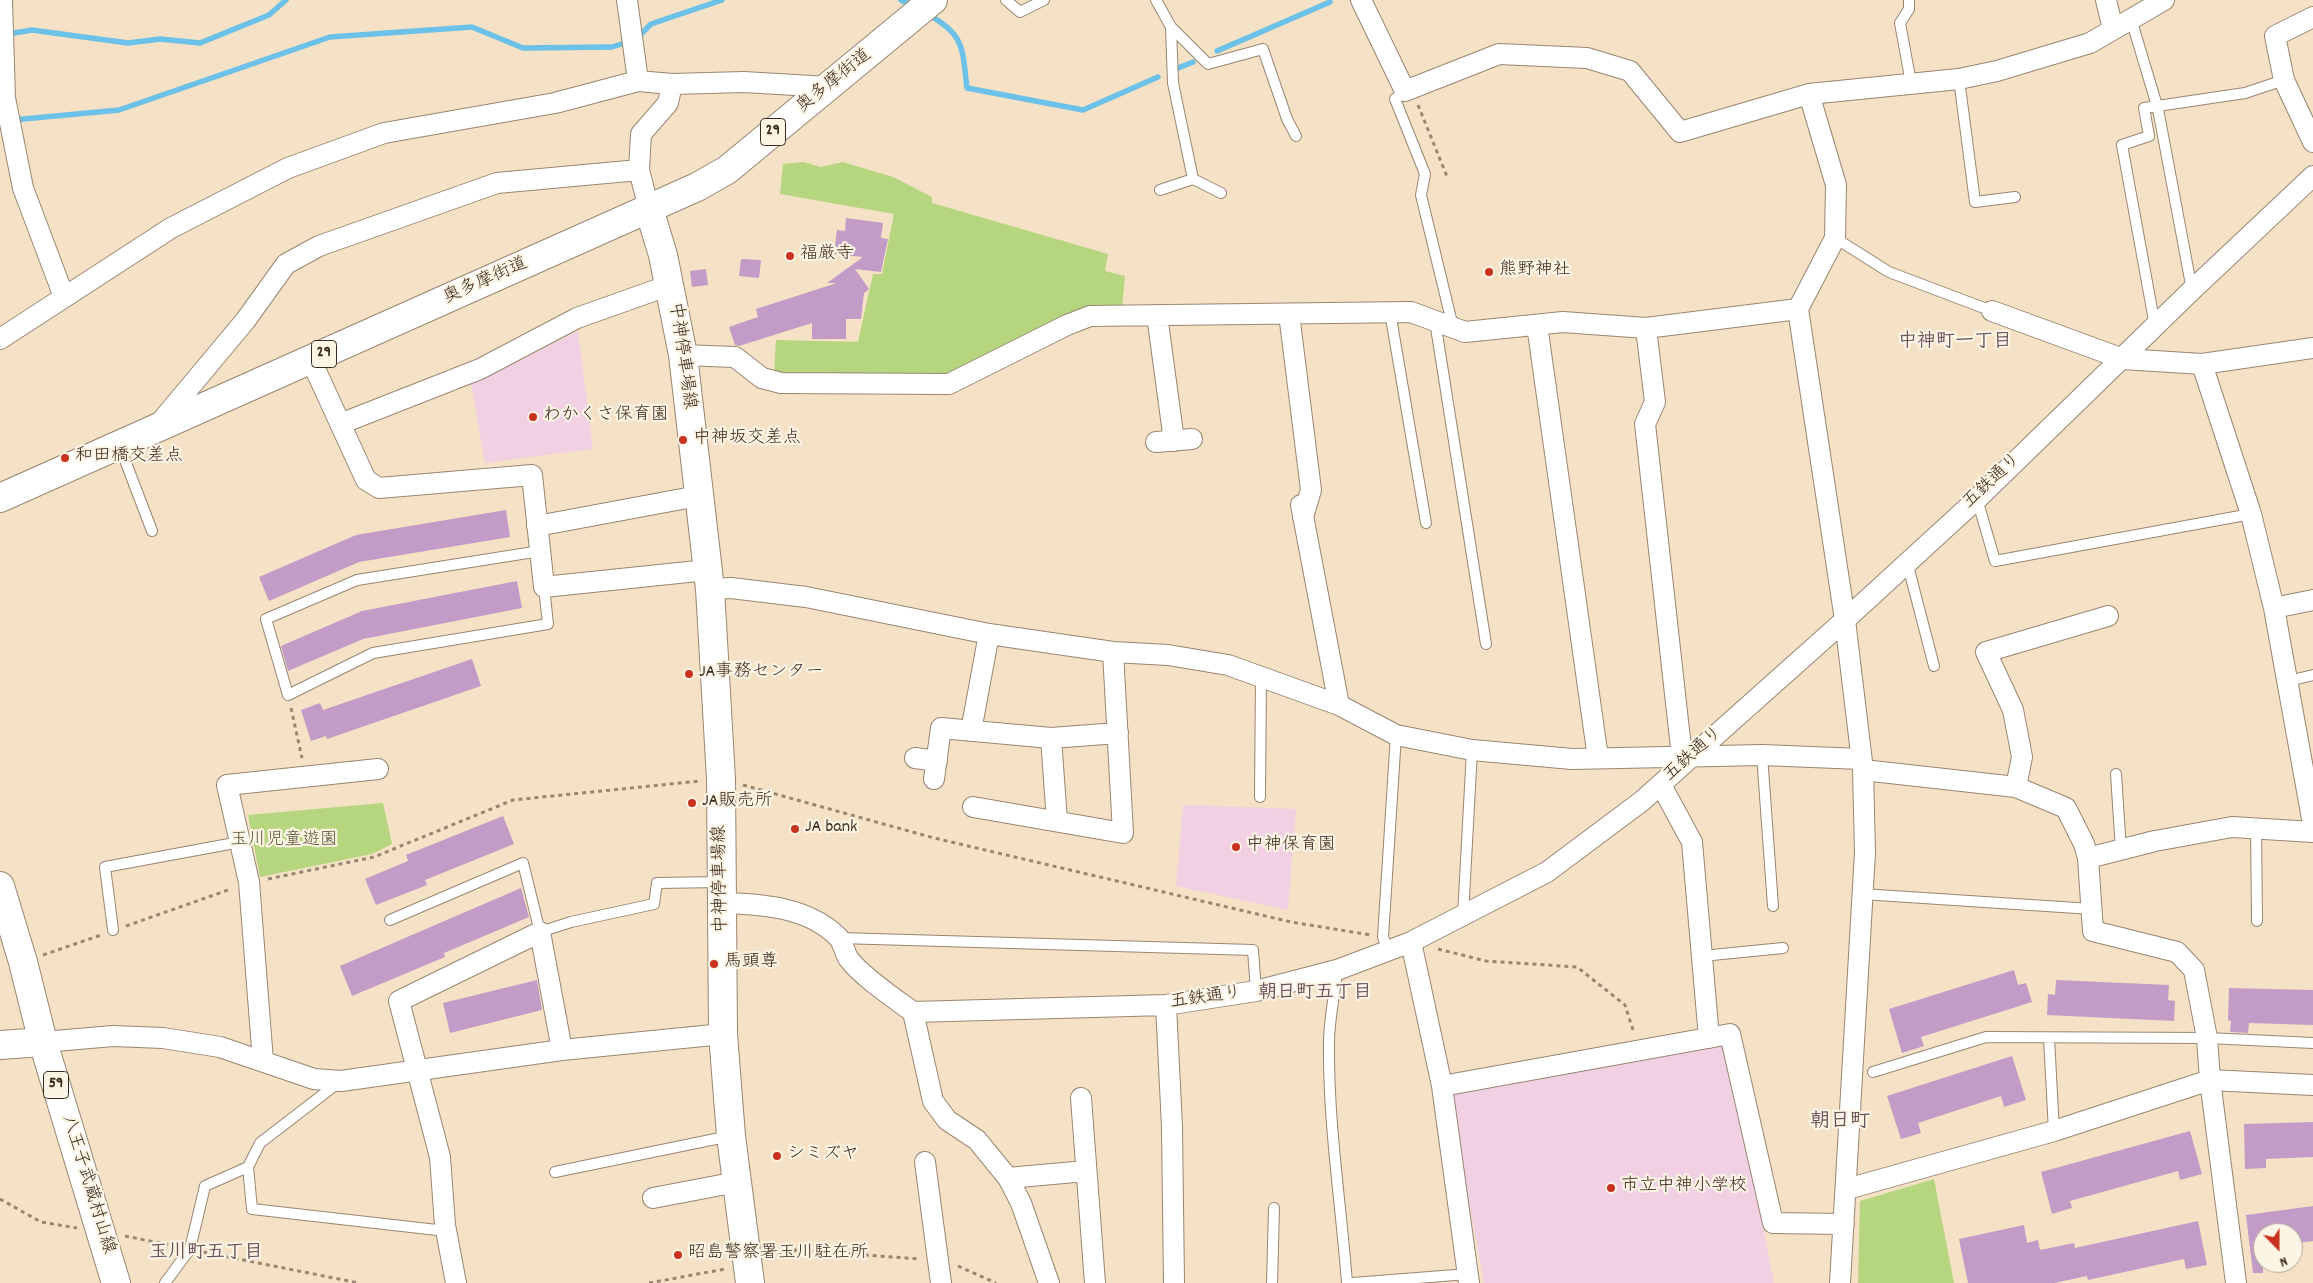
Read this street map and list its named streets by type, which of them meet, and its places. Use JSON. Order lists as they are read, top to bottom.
{
  "streets": {
    "main road": [
      "奥多摩街道",
      "29",
      "中神停車場線",
      "59",
      "八王子武蔵村山線"
    ],
    "street": ["五鉄通り"]
  },
  "crossings": [
    ["奥多摩街道", "中神停車場線"]
  ],
  "districts": [
    "中神町一丁目",
    "朝日町五丁目",
    "朝日町",
    "玉川町五丁目"
  ],
  "parks": ["玉川児童遊園"],
  "places": [
    "福厳寺",
    "熊野神社",
    "わかくさ保育園",
    "中神坂交差点",
    "和田橋交差点",
    "JA事務センター",
    "JA販売所",
    "JA bank",
    "中神保育園",
    "馬頭尊",
    "シミズヤ",
    "市立中神小学校",
    "昭島警察署玉川駐在所"
  ],
  "north": "bottom"
}
